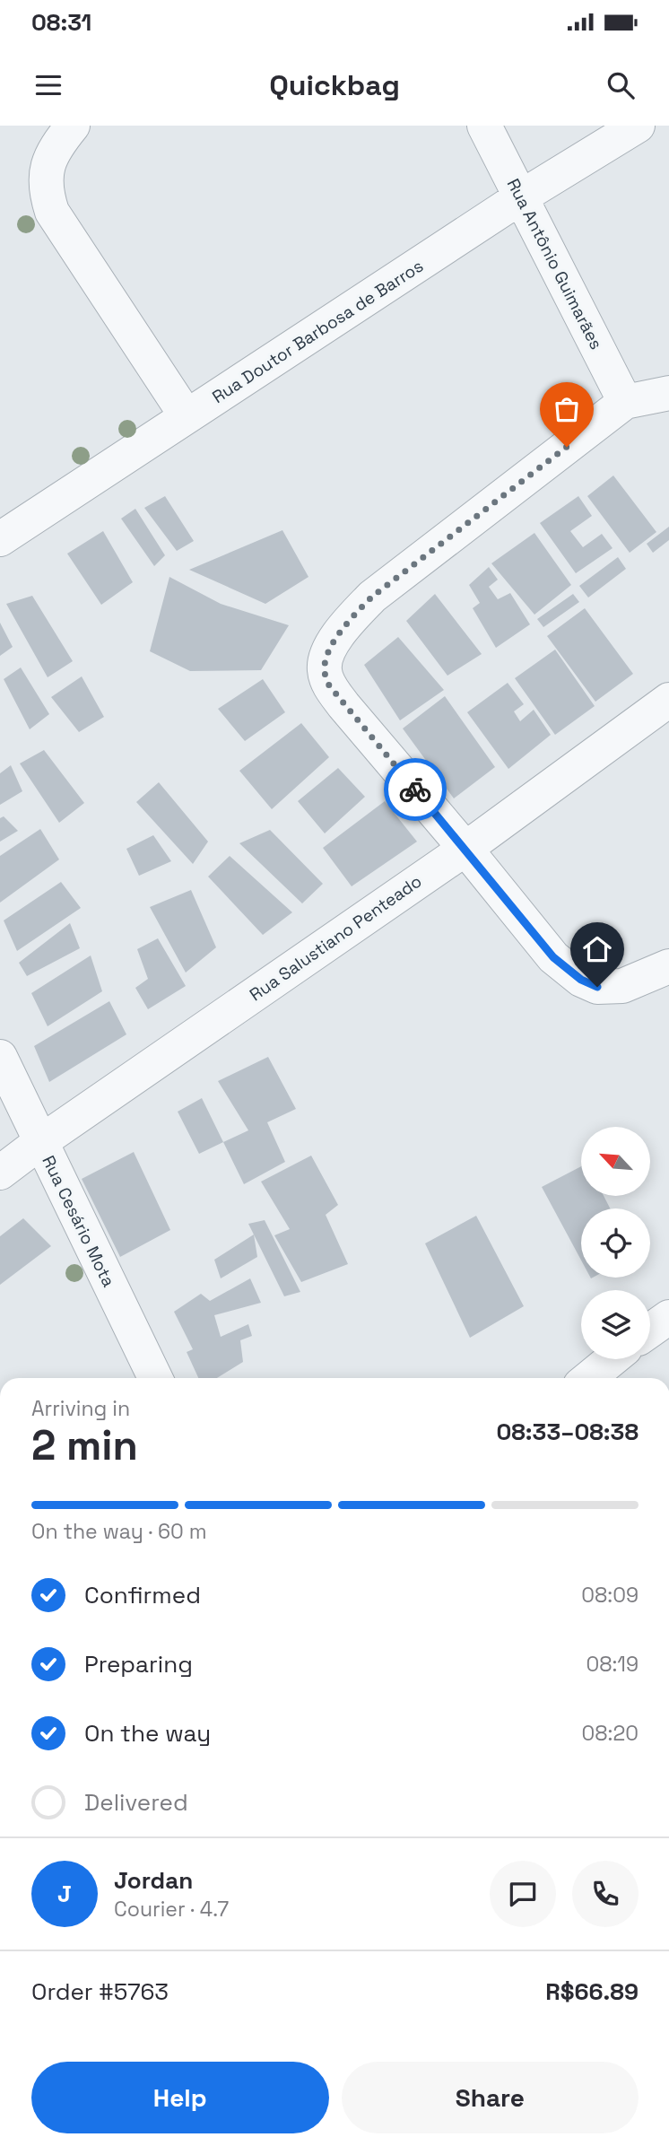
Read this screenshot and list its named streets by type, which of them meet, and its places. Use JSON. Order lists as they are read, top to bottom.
{
  "streets": {
    "street": [
      "Rua Antônio Guimarães",
      "Rua Doutor Barbosa de Barros",
      "Rua Salustiano Penteado",
      "Rua Cesário Mota"
    ]
  },
  "crossings": [
    ["Rua Antônio Guimarães", "Rua Doutor Barbosa de Barros"],
    ["Rua Salustiano Penteado", "Rua Cesário Mota"]
  ],
  "north": "top left",
  "page": {
    "status": "08:31",
    "header": "Quickbag",
    "heading": ["2 min", "Arriving in", "08:33–08:38"],
    "panel": [
      "Jordan",
      "Courier · 4.7",
      "Order #5763",
      "R$66.89"
    ],
    "bar": "On the way · 60 m",
    "list": [
      ["Confirmed", "08:09"],
      ["Preparing", "08:19"],
      ["On the way", "08:20"],
      "Delivered"
    ],
    "round": "J",
    "buttons": ["Help", "Share"]
  }
}
